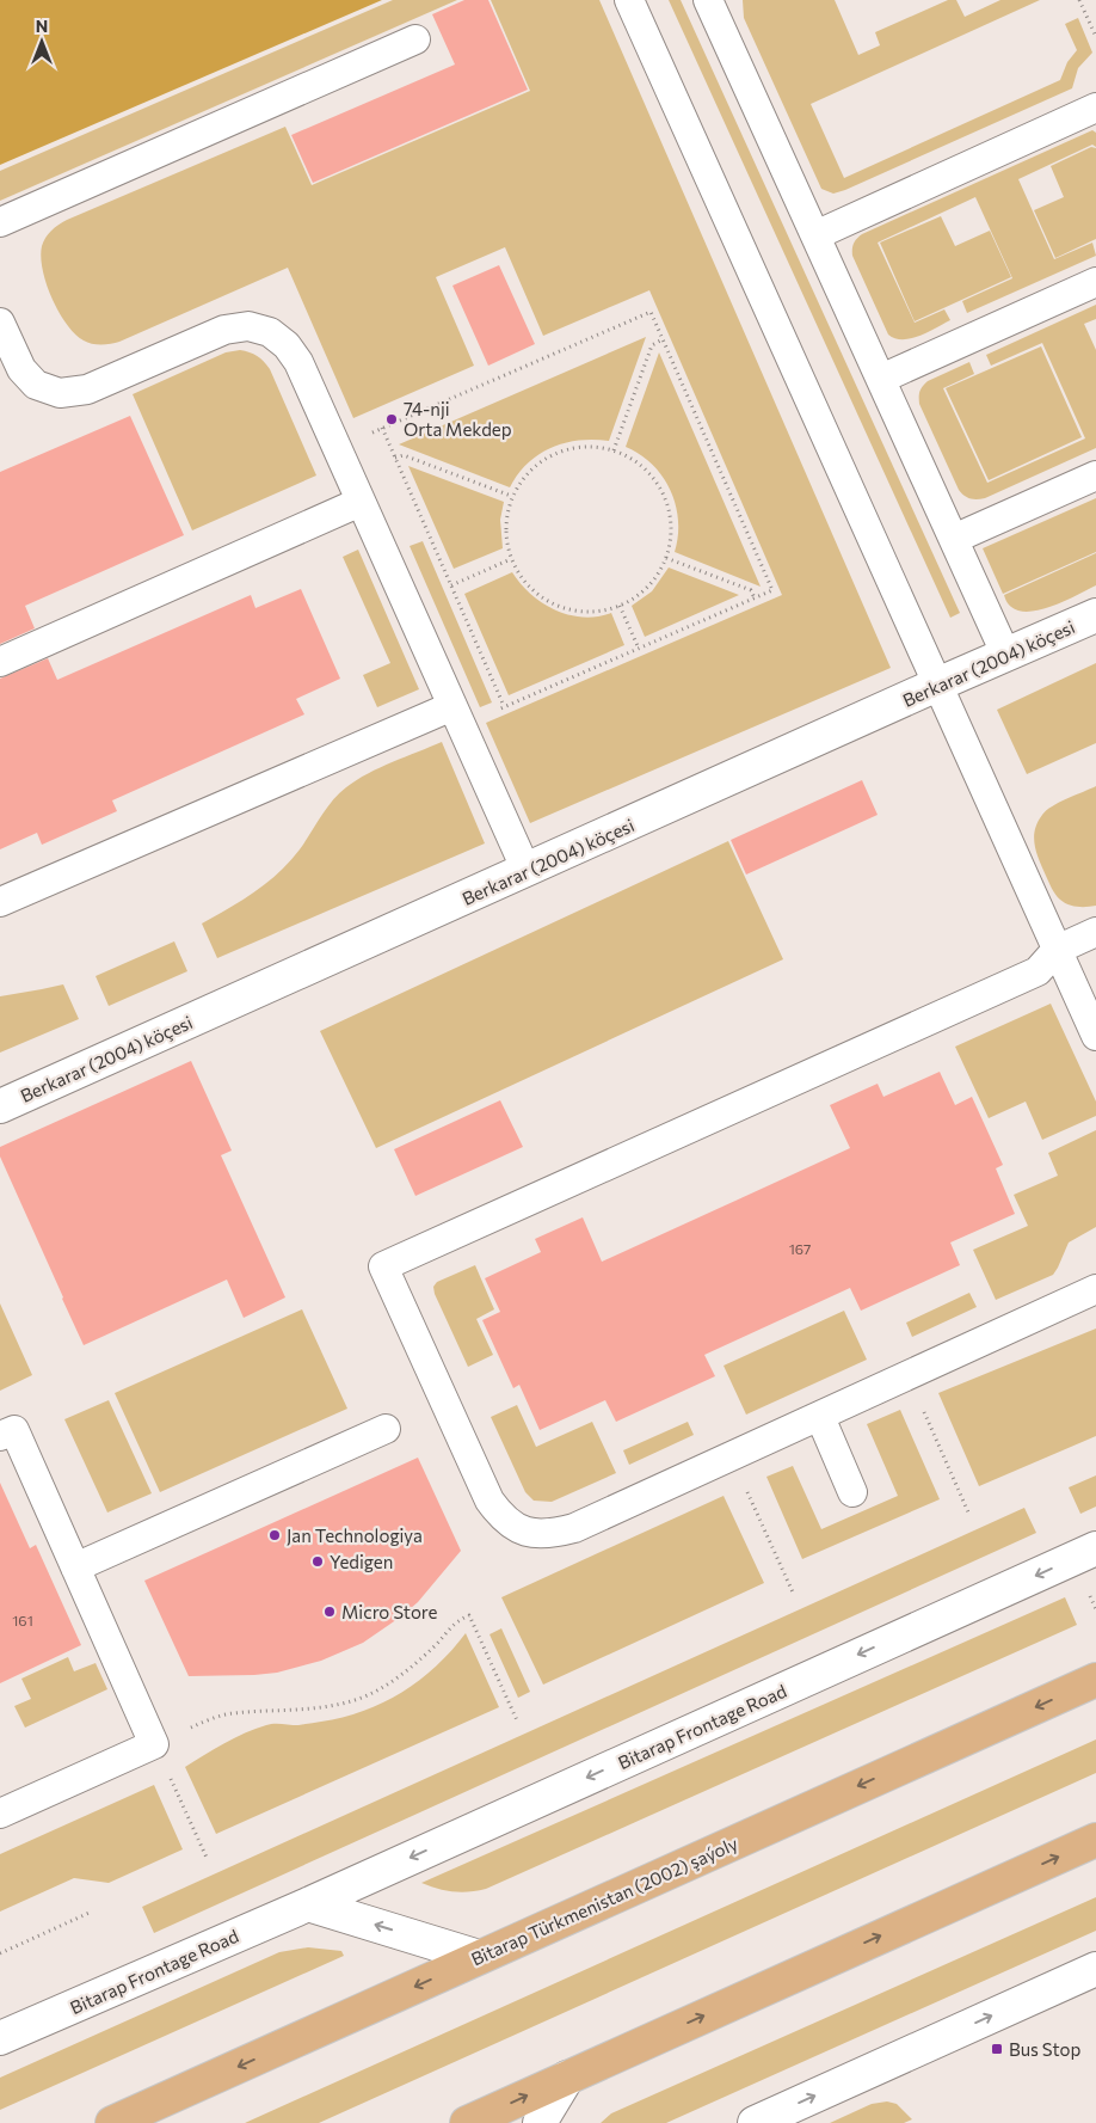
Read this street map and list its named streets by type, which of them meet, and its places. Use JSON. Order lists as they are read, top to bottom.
{
  "streets": {
    "main road": ["Bitarap Türkmenistan (2002) şaýoly"],
    "street": ["Berkarar (2004) köçesi", "Bitarap Frontage Road"]
  },
  "one_way": ["Bitarap Frontage Road"],
  "places": {
    "other": [
      "74-nji Orta Mekdep",
      "Jan Technologiya",
      "Yedigen",
      "Micro Store"
    ],
    "transit": ["Bus Stop"]
  },
  "house_numbers": ["167", "161"],
  "north": "top"
}
